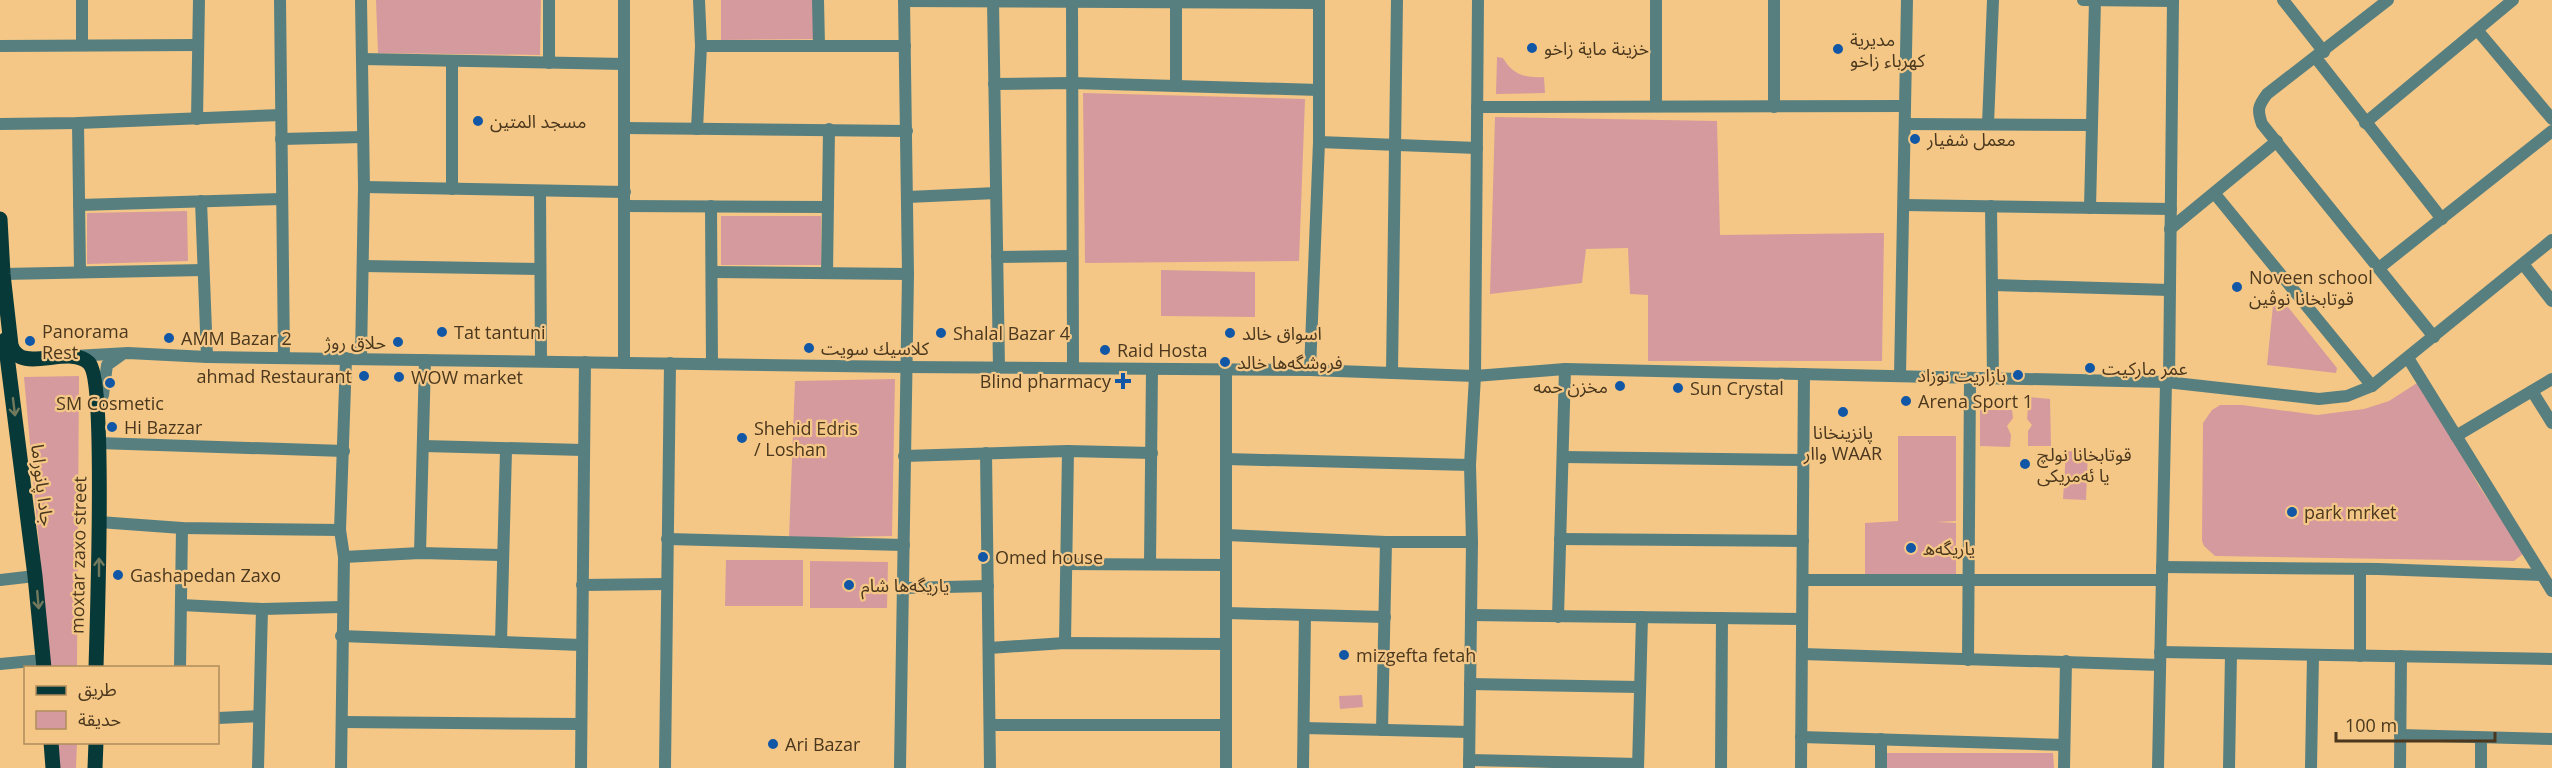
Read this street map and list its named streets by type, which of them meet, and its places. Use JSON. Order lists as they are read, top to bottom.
{
  "streets": {
    "main road": ["جادا پانوراما", "moxtar zaxo street"]
  },
  "one_way": ["جادا پانوراما", "moxtar zaxo street"],
  "places": {
    "other": [
      "خزينة ماية زاخو",
      "مديرية كهرباء زاخو",
      "مسجد المتين",
      "معمل شفيار",
      "Noveen school قوتابخانا نوڤين",
      "Tat tantuni",
      "Shalal Bazar 4",
      "اسواق خالد",
      "AMM Bazar 2",
      "Panorama Rest",
      "حلاق روژ",
      "كلاسيك سويت",
      "Raid Hosta",
      "فروشگەها خالد",
      "عمر ماركيت",
      "بازاريت نوزاد",
      "ahmad Restaurant",
      "WOW market",
      "SM Cosmetic",
      "مخزن حمه",
      "Sun Crystal",
      "Arena Sport 1",
      "پانزینخانا واار WAAR",
      "Hi Bazzar",
      "Shehid Edris / Loshan",
      "قوتابخانا نولچ يا ئەمريكى",
      "park mrket",
      "یاریگه‌ه",
      "Omed house",
      "Gashapedan Zaxo",
      "ياريگه‌ها شام",
      "mizgefta fetah",
      "Ari Bazar"
    ],
    "health": ["Blind pharmacy"]
  },
  "legend": ["طريق", "حديقة"],
  "scale_bar": "100 m"
}
